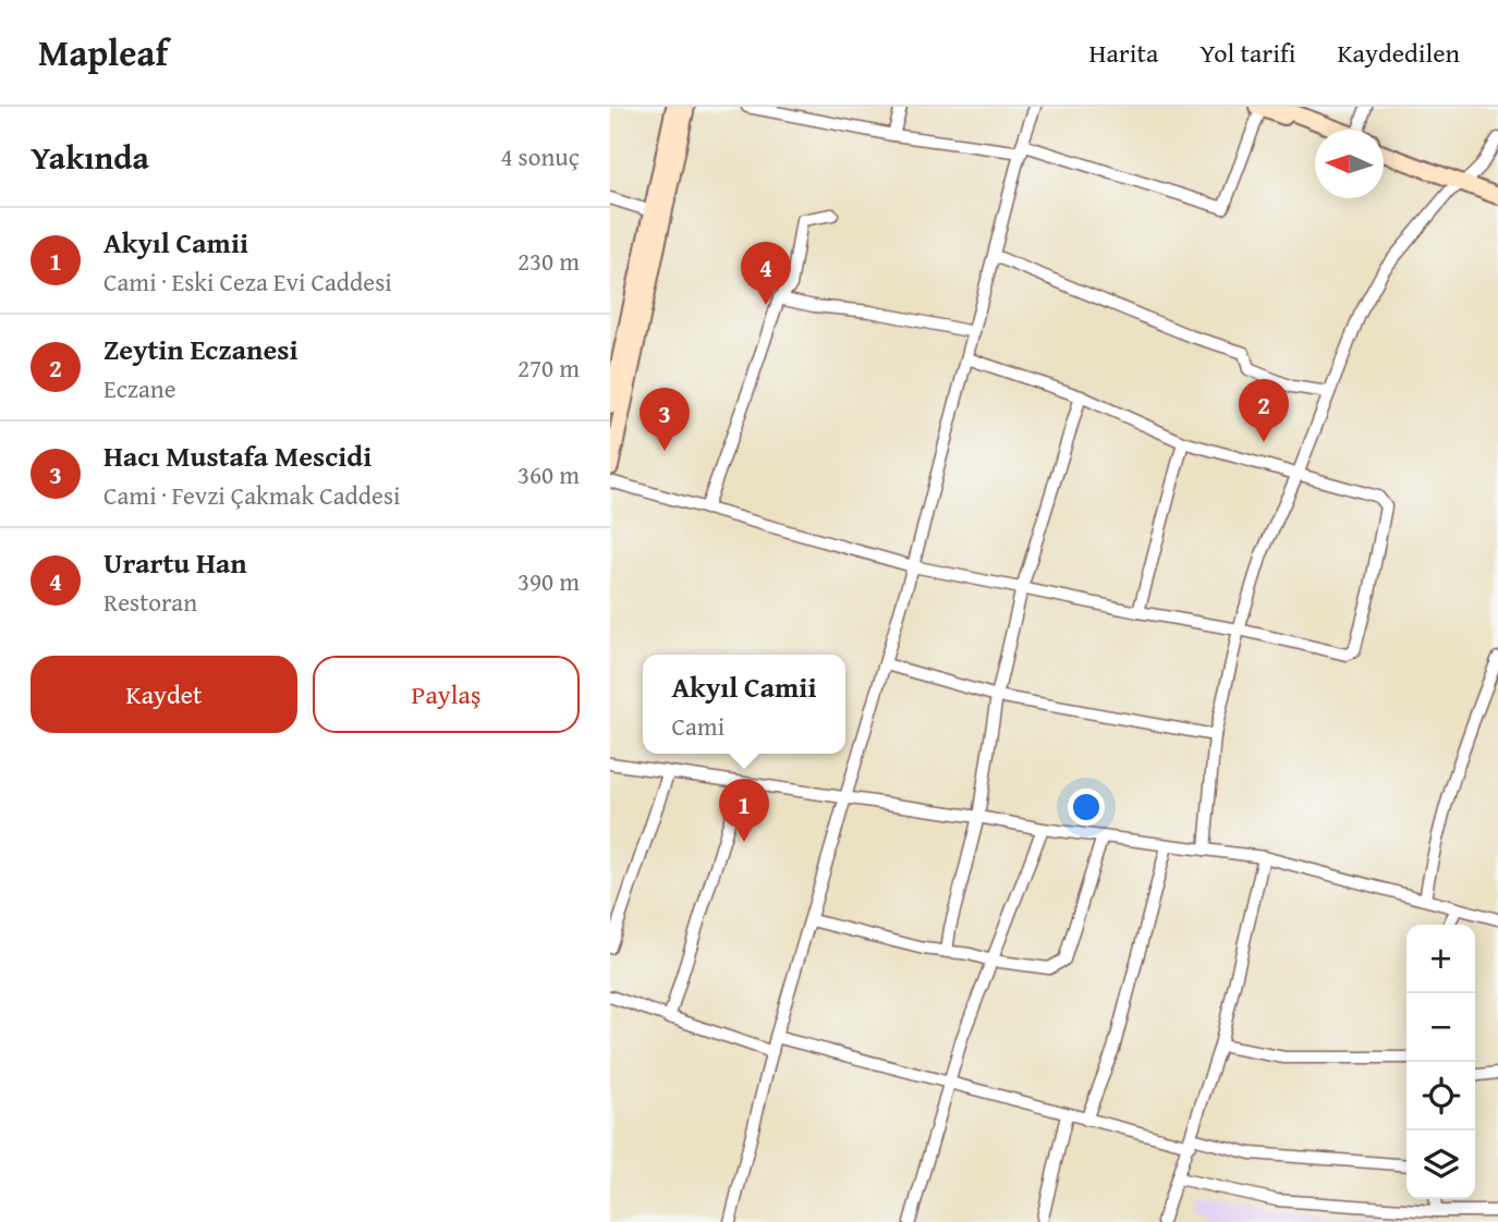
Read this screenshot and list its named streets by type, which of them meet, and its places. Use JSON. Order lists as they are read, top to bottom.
{
  "north": "left",
  "page": {
    "header": "Mapleaf",
    "nav": ["Harita", "Yol tarifi", "Kaydedilen"],
    "heading": ["Yakında", "4 sonuç"],
    "list": [
      {
        "mark": "1",
        "name": "Akyıl Camii",
        "note": "Cami · Eski Ceza Evi Caddesi",
        "value": "230 m"
      },
      {
        "mark": "2",
        "name": "Zeytin Eczanesi",
        "note": "Eczane",
        "value": "270 m"
      },
      {
        "mark": "3",
        "name": "Hacı Mustafa Mescidi",
        "note": "Cami · Fevzi Çakmak Caddesi",
        "value": "360 m"
      },
      {
        "mark": "4",
        "name": "Urartu Han",
        "note": "Restoran",
        "value": "390 m"
      }
    ],
    "pins": [
      "4",
      "2",
      "3",
      "1"
    ],
    "buttons": ["Kaydet", "Paylaş"],
    "popup": ["Akyıl Camii", "Cami"],
    "map_buttons": ["+", "−"]
  }
}
